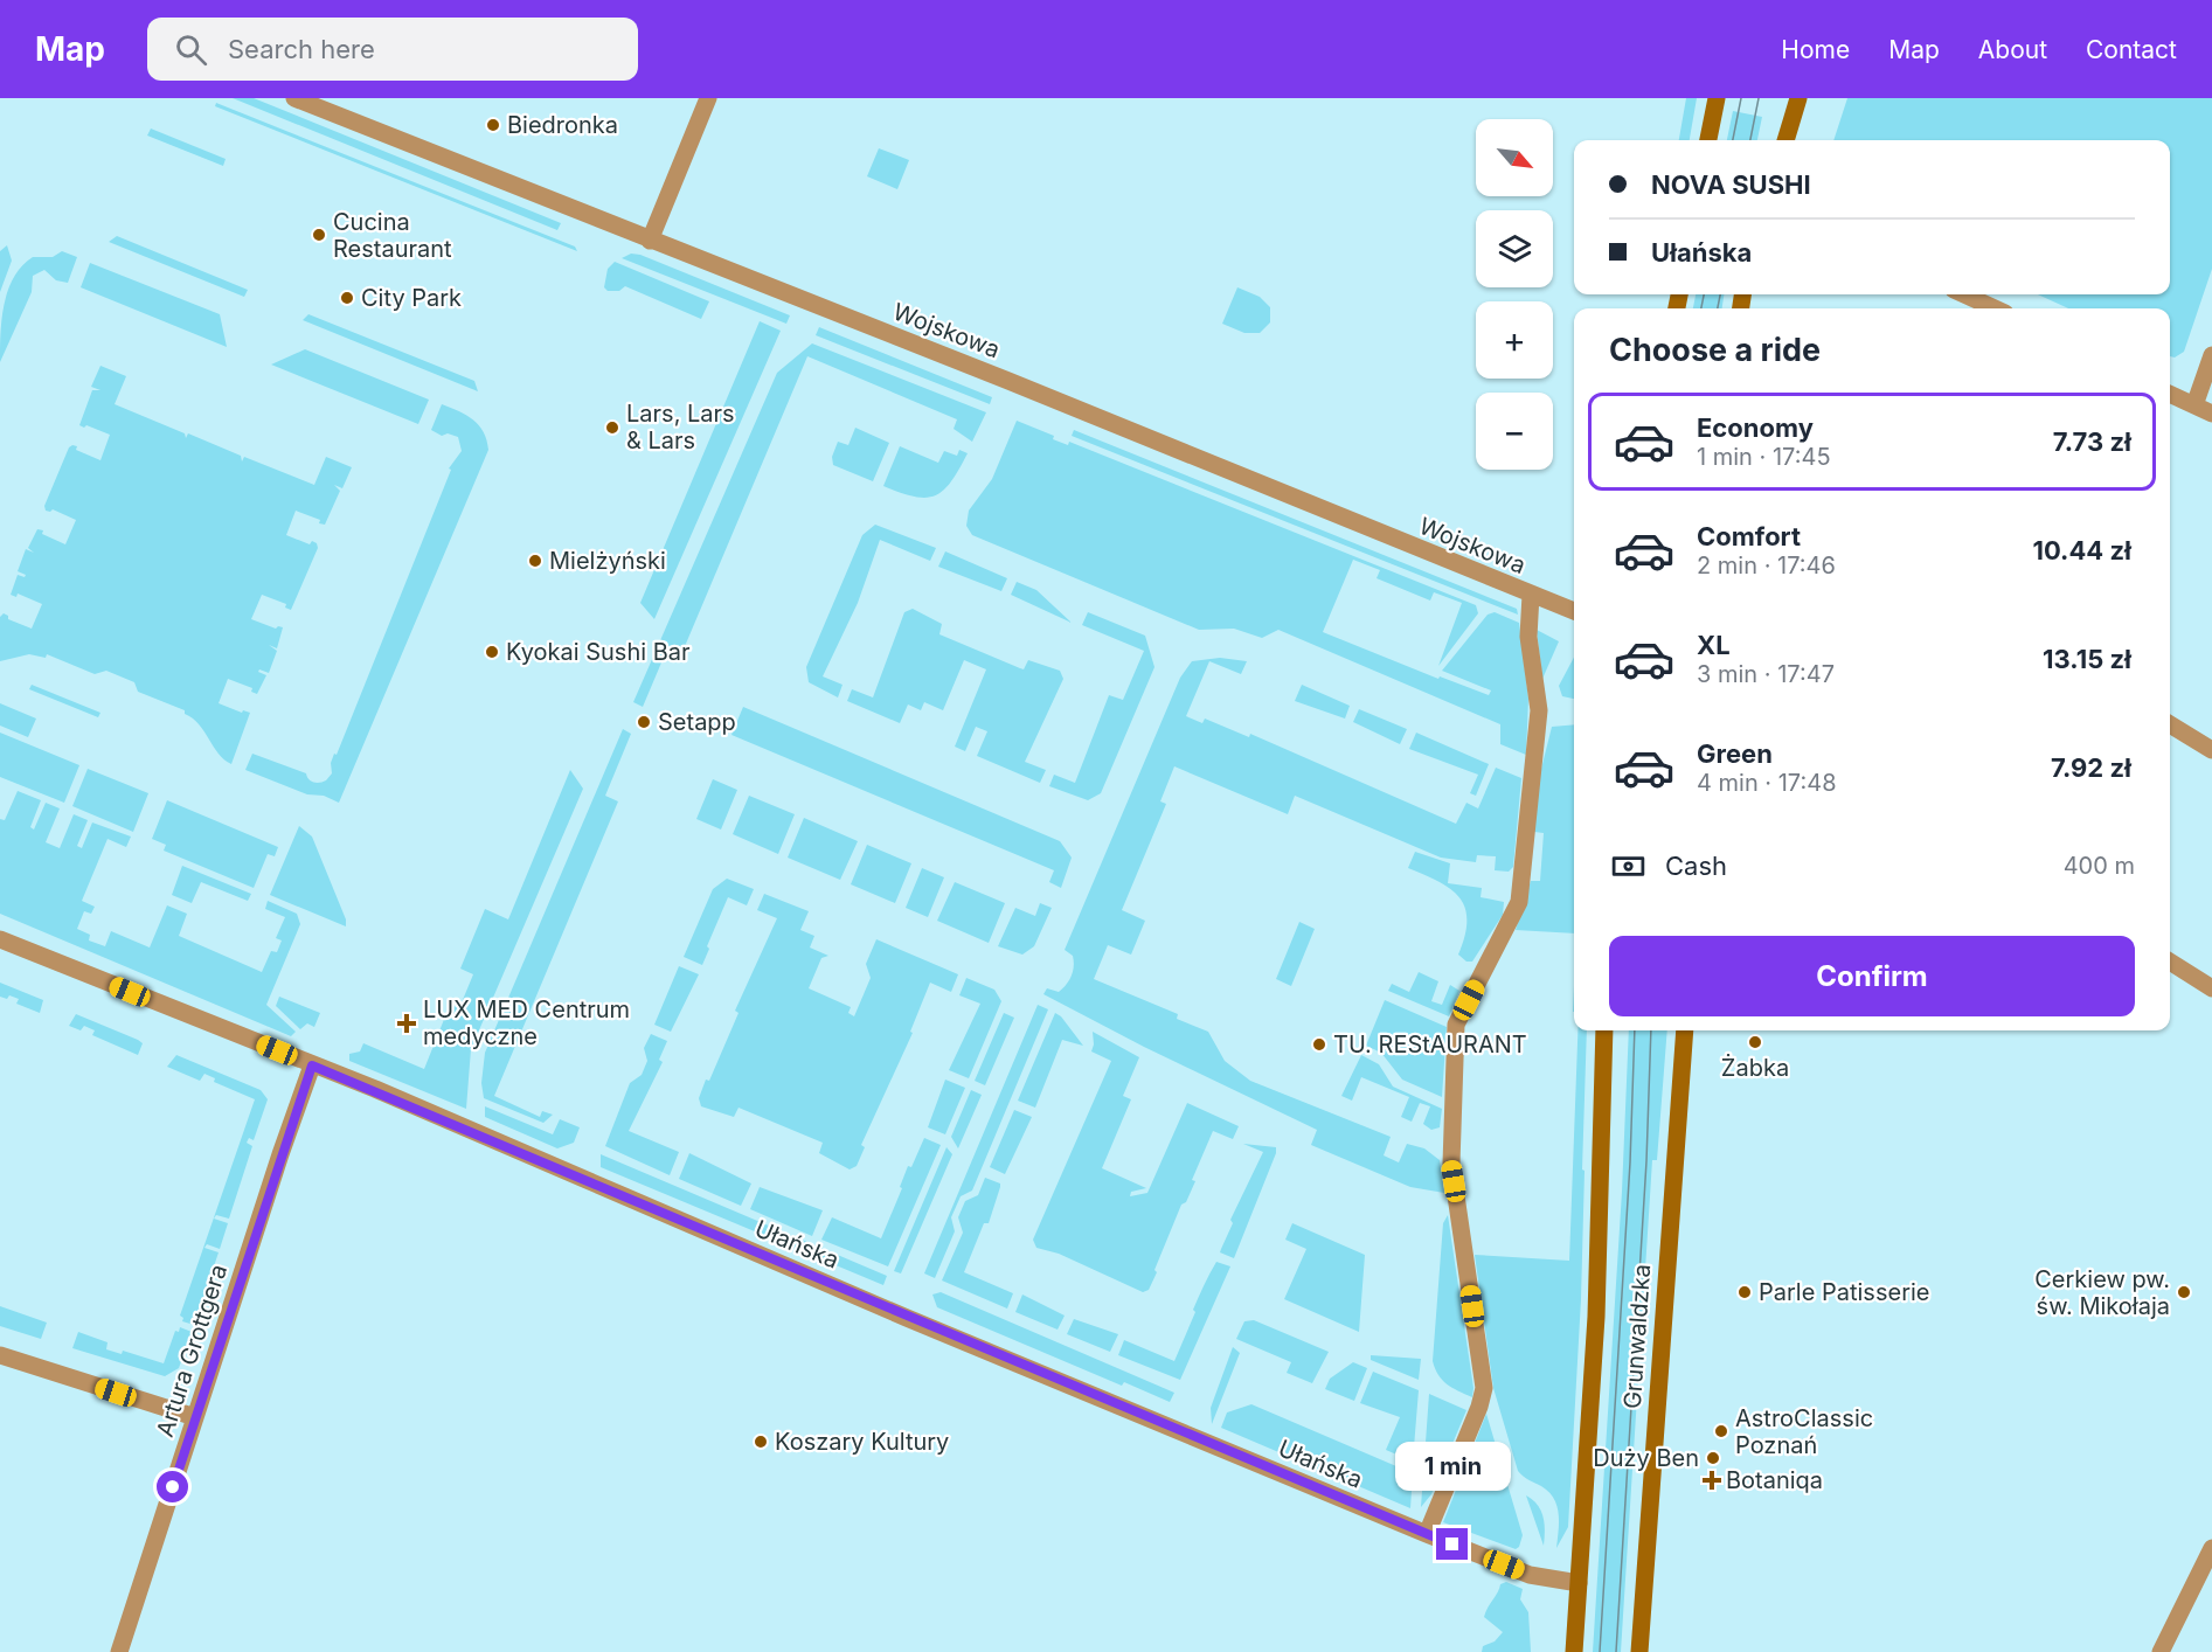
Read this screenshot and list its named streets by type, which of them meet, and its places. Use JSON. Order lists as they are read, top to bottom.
{
  "streets": {
    "street": [
      "Wojskowa",
      "Ułańska",
      "Grunwaldzka",
      "Artura Grottgera"
    ]
  },
  "crossings": [
    ["Ułańska", "Grunwaldzka"],
    ["Ułańska", "Artura Grottgera"]
  ],
  "places": {
    "other": [
      "Biedronka",
      "Cucina Restaurant",
      "City Park",
      "Lars, Lars & Lars",
      "Mielżyński",
      "Kyokai Sushi Bar",
      "Setapp",
      "Żabka",
      "TU. REStAURANT",
      "Parle Patisserie",
      "Cerkiew pw. św. Mikołaja",
      "AstroClassic Poznań",
      "Koszary Kultury",
      "Duży Ben"
    ],
    "health": ["LUX MED Centrum medyczne", "Botaniqa"]
  },
  "north": "bottom right",
  "page": {
    "header": "Map",
    "search": "Search here",
    "nav": [
      "Home",
      "Map",
      "About",
      "Contact"
    ],
    "map_buttons": ["+", "−"],
    "banner": ["NOVA SUSHI", "Ułańska"],
    "heading": "Choose a ride",
    "list": [
      {
        "name": "Economy",
        "note": "1 min · 17:45",
        "value": "7.73 zł"
      },
      {
        "name": "Comfort",
        "note": "2 min · 17:46",
        "value": "10.44 zł"
      },
      {
        "name": "XL",
        "note": "3 min · 17:47",
        "value": "13.15 zł"
      },
      {
        "name": "Green",
        "note": "4 min · 17:48",
        "value": "7.92 zł"
      }
    ],
    "pay": ["Cash", "400 m"],
    "buttons": "Confirm",
    "bubble": "1 min"
  }
}
